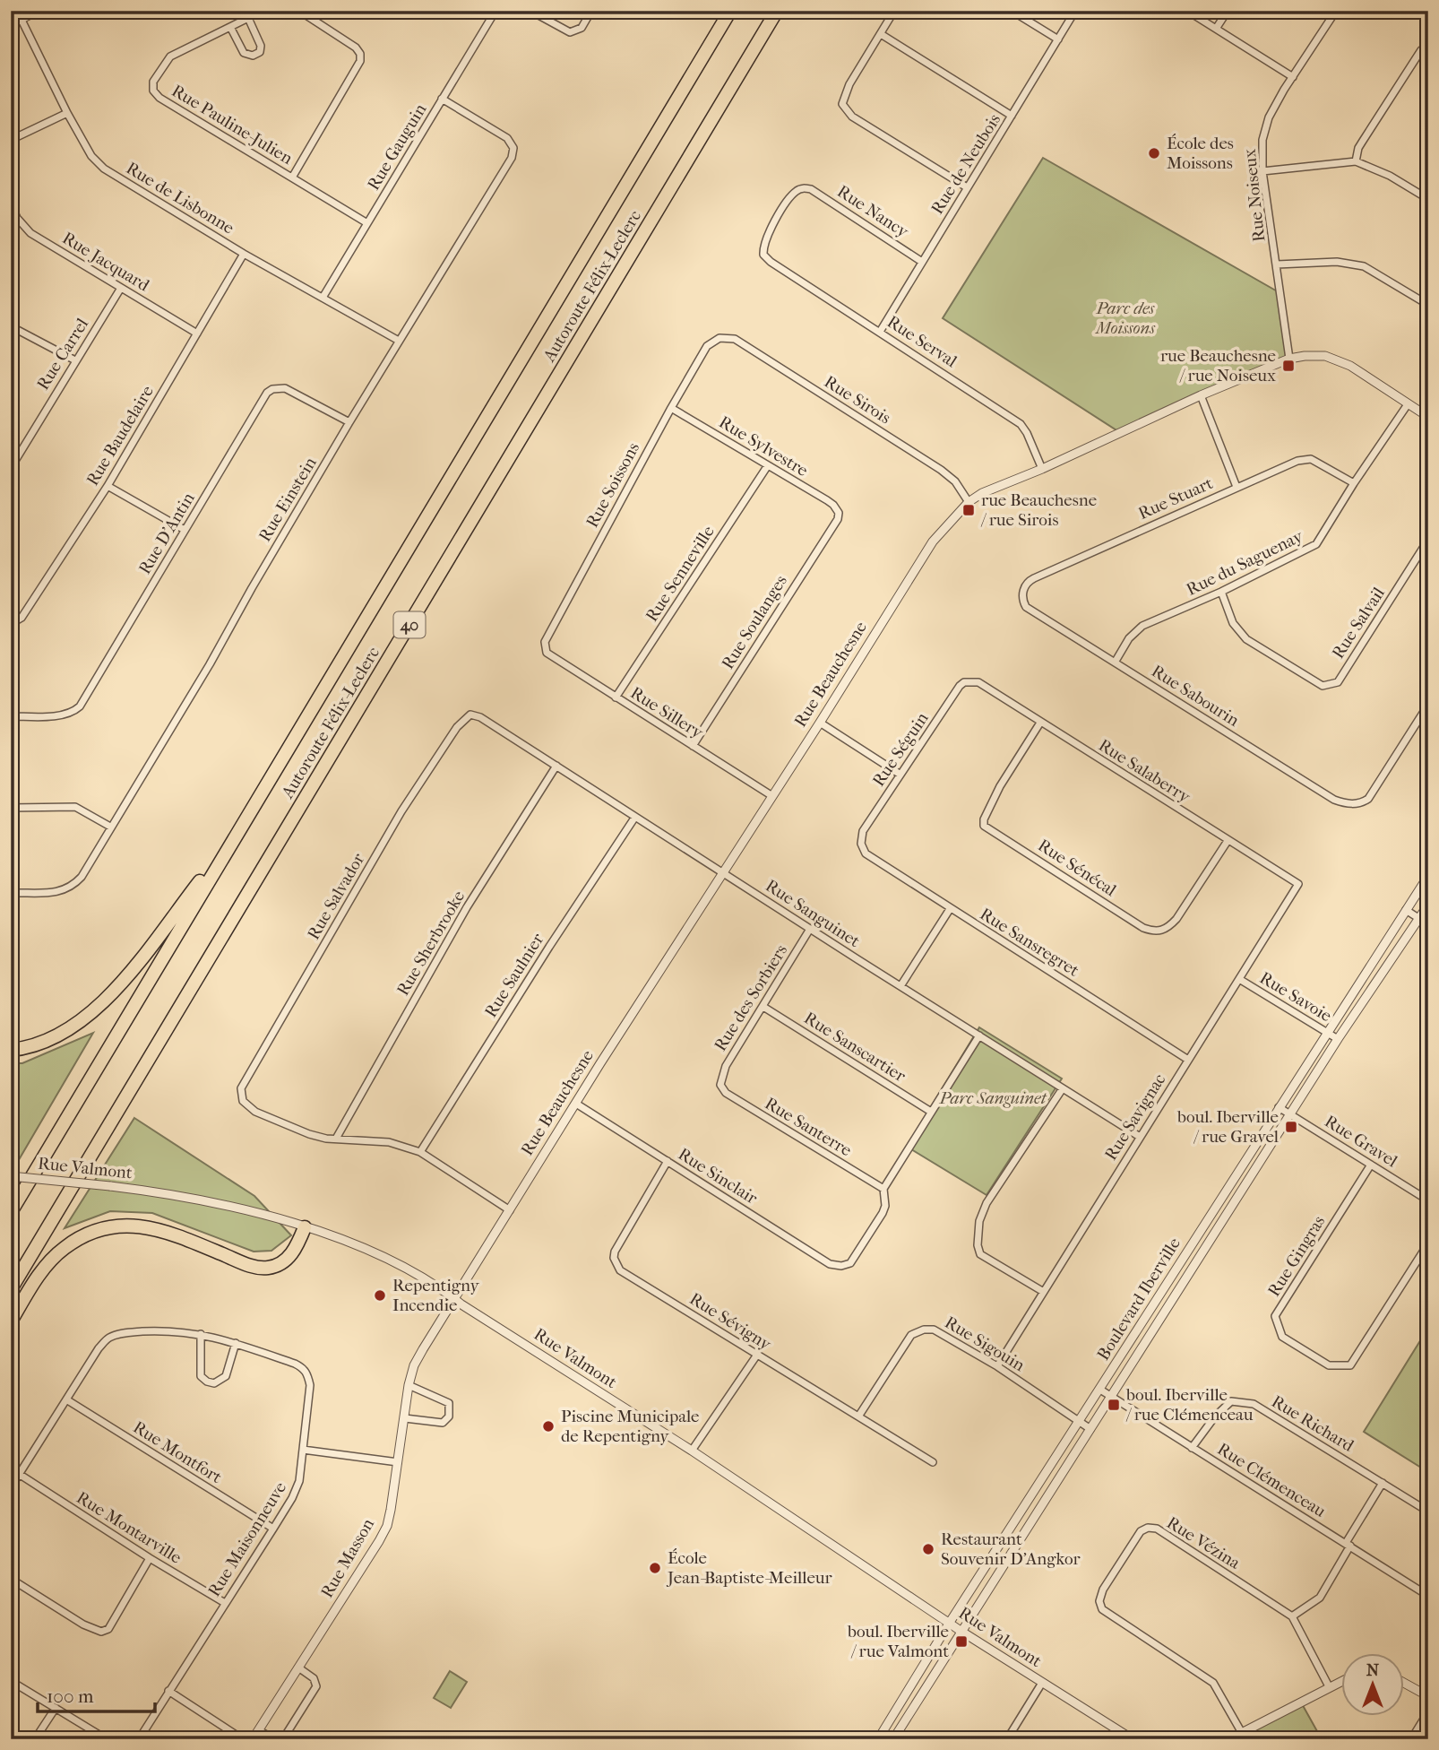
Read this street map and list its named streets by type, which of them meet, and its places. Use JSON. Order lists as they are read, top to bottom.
{
  "streets": {
    "highway": ["Autoroute Félix-Leclerc", "40"],
    "street": [
      "Rue Pauline-Julien",
      "Rue Gauguin",
      "Rue de Neubois",
      "Rue Noiseux",
      "Rue de Lisbonne",
      "Rue Nancy",
      "Rue Jacquard",
      "Rue Serval",
      "Rue Carrel",
      "Rue Sirois",
      "Rue Baudelaire",
      "Rue Sylvestre",
      "Rue Soissons",
      "Rue Stuart",
      "Rue Einstein",
      "Rue D'Antin",
      "Rue du Saguenay",
      "Rue Senneville",
      "Rue Soulanges",
      "Rue Salvail",
      "Rue Beauchesne",
      "Rue Sabourin",
      "Rue Sillery",
      "Rue Séguin",
      "Rue Salaberry",
      "Rue Sénécal",
      "Rue Salvador",
      "Rue Sanguinet",
      "Rue Sansregret",
      "Rue Sherbrooke",
      "Rue Saulnier",
      "Rue Savoie",
      "Rue des Sorbiers",
      "Rue Sanscartier",
      "Rue Savignac",
      "Rue Santerre",
      "Rue Gravel",
      "Rue Valmont",
      "Rue Sinclair",
      "Rue Gingras",
      "Boulevard Iberville",
      "Rue Sévigny",
      "Rue Sigouin",
      "Rue Richard",
      "Rue Montfort",
      "Rue Clémenceau",
      "Rue Montarville",
      "Rue Maisonneuve",
      "Rue Vézina",
      "Rue Masson"
    ]
  },
  "crossings": [
    ["Rue Pauline-Julien", "Rue Gauguin"],
    ["Rue Gauguin", "Rue de Lisbonne"],
    ["Rue Gauguin", "Rue Einstein"],
    ["Rue de Neubois", "Rue Nancy"],
    ["Rue de Neubois", "Rue Serval"],
    ["Rue Noiseux", "Rue Beauchesne"],
    ["Rue de Lisbonne", "Rue Baudelaire"],
    ["Rue de Lisbonne", "Rue Einstein"],
    ["Rue Nancy", "Rue Serval"],
    ["Rue Jacquard", "Rue Carrel"],
    ["Rue Jacquard", "Rue Baudelaire"],
    ["Rue Serval", "Rue Beauchesne"],
    ["Rue Sirois", "Rue Soissons"],
    ["Rue Sirois", "Rue Beauchesne"],
    ["Rue Sylvestre", "Rue Soissons"],
    ["Rue Sylvestre", "Rue Senneville"],
    ["Rue Sylvestre", "Rue Soulanges"],
    ["Rue Soissons", "Rue Sillery"],
    ["Rue Stuart", "Rue du Saguenay"],
    ["Rue Stuart", "Rue Sabourin"],
    ["Rue Einstein", "Rue D'Antin"],
    ["Rue du Saguenay", "Rue Salvail"],
    ["Rue du Saguenay", "Rue Beauchesne"],
    ["Rue du Saguenay", "Rue Sabourin"],
    ["Rue Senneville", "Rue Sillery"],
    ["Rue Soulanges", "Rue Sillery"],
    ["Rue Beauchesne", "Rue Sillery"],
    ["Rue Beauchesne", "Rue Sanguinet"],
    ["Rue Beauchesne", "Rue Valmont"],
    ["Rue Beauchesne", "Rue Sinclair"],
    ["Rue Beauchesne", "Rue Masson"],
    ["Rue Séguin", "Rue Salaberry"],
    ["Rue Séguin", "Rue Sansregret"],
    ["Rue Salaberry", "Rue Sénécal"],
    ["Rue Salaberry", "Rue Savignac"],
    ["Rue Salvador", "Rue Sanguinet"],
    ["Rue Salvador", "Rue Sherbrooke"],
    ["Rue Sanguinet", "Rue Sherbrooke"],
    ["Rue Sanguinet", "Rue Saulnier"],
    ["Rue Sanguinet", "Rue des Sorbiers"],
    ["Rue Sanguinet", "Rue Savignac"],
    ["Rue Sansregret", "Rue Savignac"],
    ["Rue Savoie", "Rue Savignac"],
    ["Rue Savoie", "Boulevard Iberville"],
    ["Rue des Sorbiers", "Rue Sanscartier"],
    ["Rue des Sorbiers", "Rue Santerre"],
    ["Rue Savignac", "Rue Sigouin"],
    ["Rue Santerre", "Rue Sinclair"],
    ["Rue Gravel", "Rue Gingras"],
    ["Rue Gravel", "Boulevard Iberville"],
    ["Rue Valmont", "Boulevard Iberville"],
    ["Rue Valmont", "Rue Masson"],
    ["Rue Sinclair", "Rue Sévigny"],
    ["Boulevard Iberville", "Rue Sigouin"],
    ["Boulevard Iberville", "Rue Clémenceau"],
    ["Rue Sévigny", "Rue Sigouin"],
    ["Rue Richard", "Rue Clémenceau"],
    ["Rue Montfort", "Rue Maisonneuve"],
    ["Rue Montarville", "Rue Maisonneuve"]
  ],
  "parks": ["Parc des Moissons", "Parc Sanguinet"],
  "places": {
    "other": [
      "École des Moissons",
      "Repentigny Incendie",
      "Piscine Municipale de Repentigny",
      "Restaurant Souvenir D'Angkor",
      "École Jean-Baptiste-Meilleur"
    ],
    "transit": [
      "rue Beauchesne / rue Noiseux",
      "rue Beauchesne / rue Sirois",
      "boul. Iberville / rue Gravel",
      "boul. Iberville / rue Clémenceau",
      "boul. Iberville / rue Valmont"
    ]
  },
  "scale_bar": "100 m",
  "north": "top"
}
